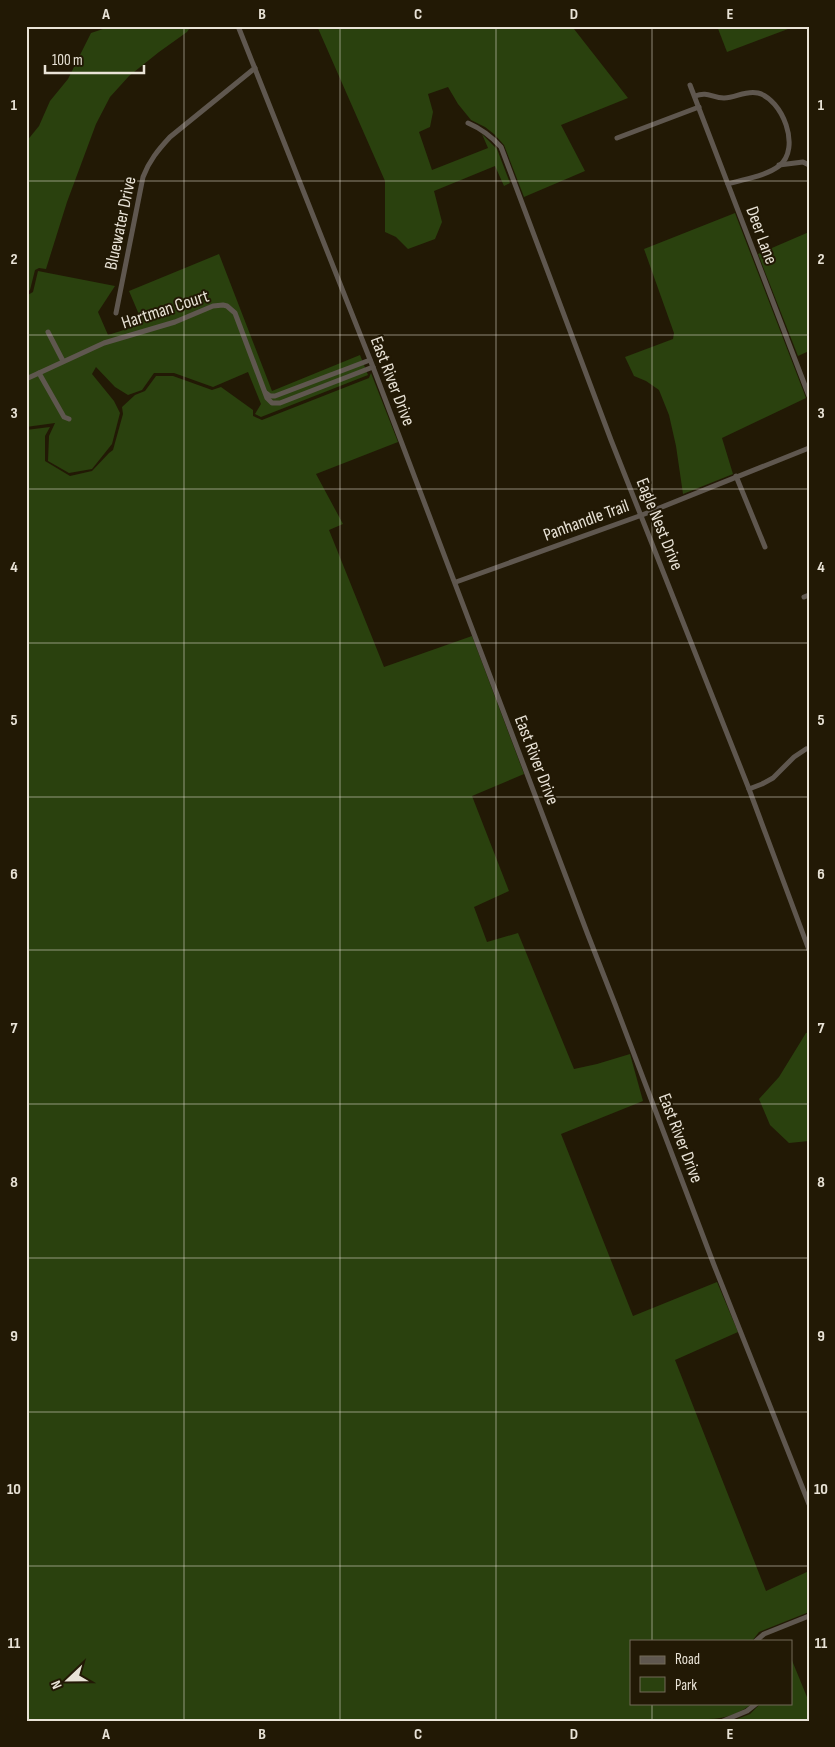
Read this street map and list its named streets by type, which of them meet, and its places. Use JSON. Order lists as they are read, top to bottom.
{
  "streets": {
    "street": [
      "Bluewater Drive",
      "Deer Lane",
      "Hartman Court",
      "East River Drive",
      "Panhandle Trail",
      "Eagle Nest Drive"
    ]
  },
  "crossings": [
    ["Bluewater Drive", "East River Drive"],
    ["East River Drive", "Panhandle Trail"],
    ["Panhandle Trail", "Eagle Nest Drive"]
  ],
  "legend": ["Road", "Park"],
  "scale_bar": "100 m",
  "north": "left",
  "grid": {
    "columns": [
      "A",
      "B",
      "C",
      "D",
      "E"
    ],
    "rows": [
      "1",
      "2",
      "3",
      "4",
      "5",
      "6",
      "7",
      "8",
      "9",
      "10",
      "11"
    ]
  }
}
